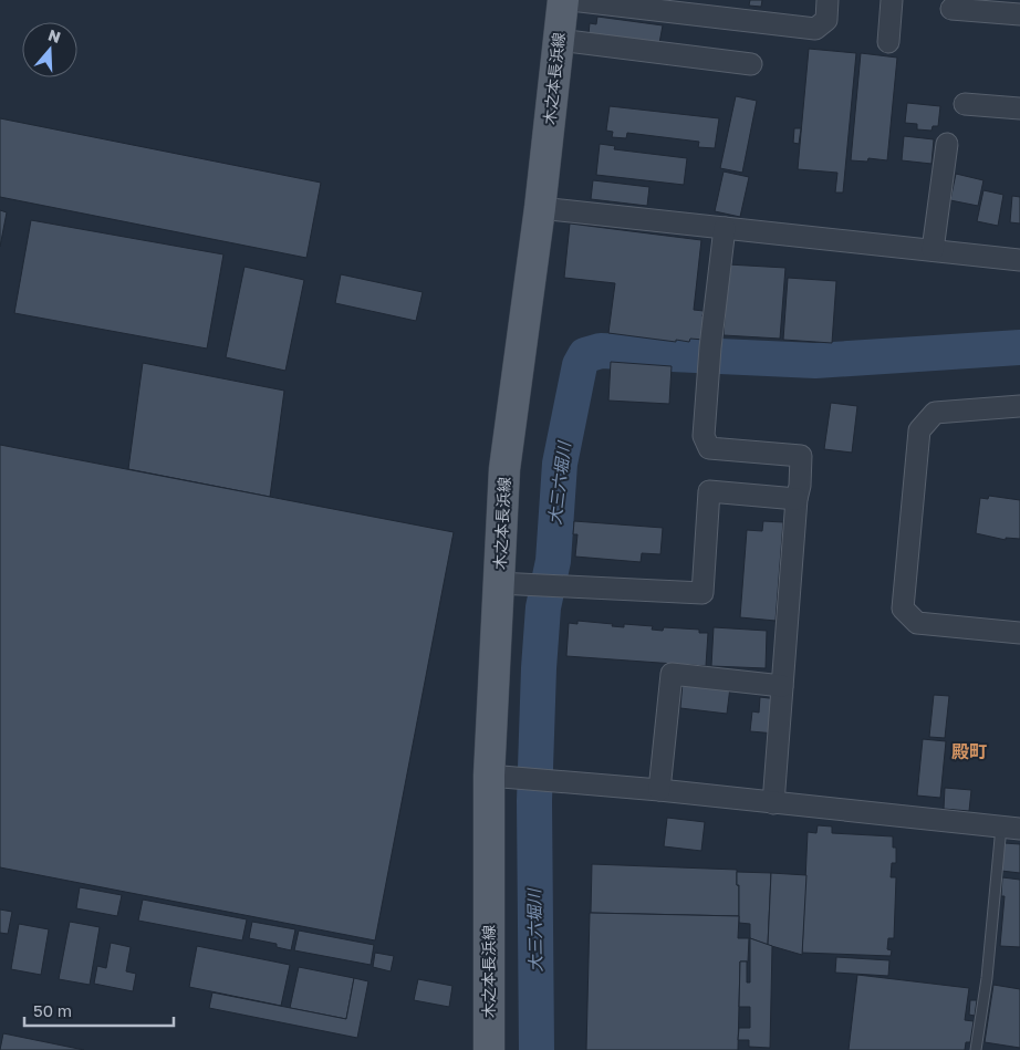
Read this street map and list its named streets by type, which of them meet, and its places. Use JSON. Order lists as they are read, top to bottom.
{
  "streets": {
    "main road": ["木之本長浜線"]
  },
  "districts": ["殿町"],
  "water": ["大三六堀川"],
  "scale_bar": "50 m",
  "north": "top"
}
